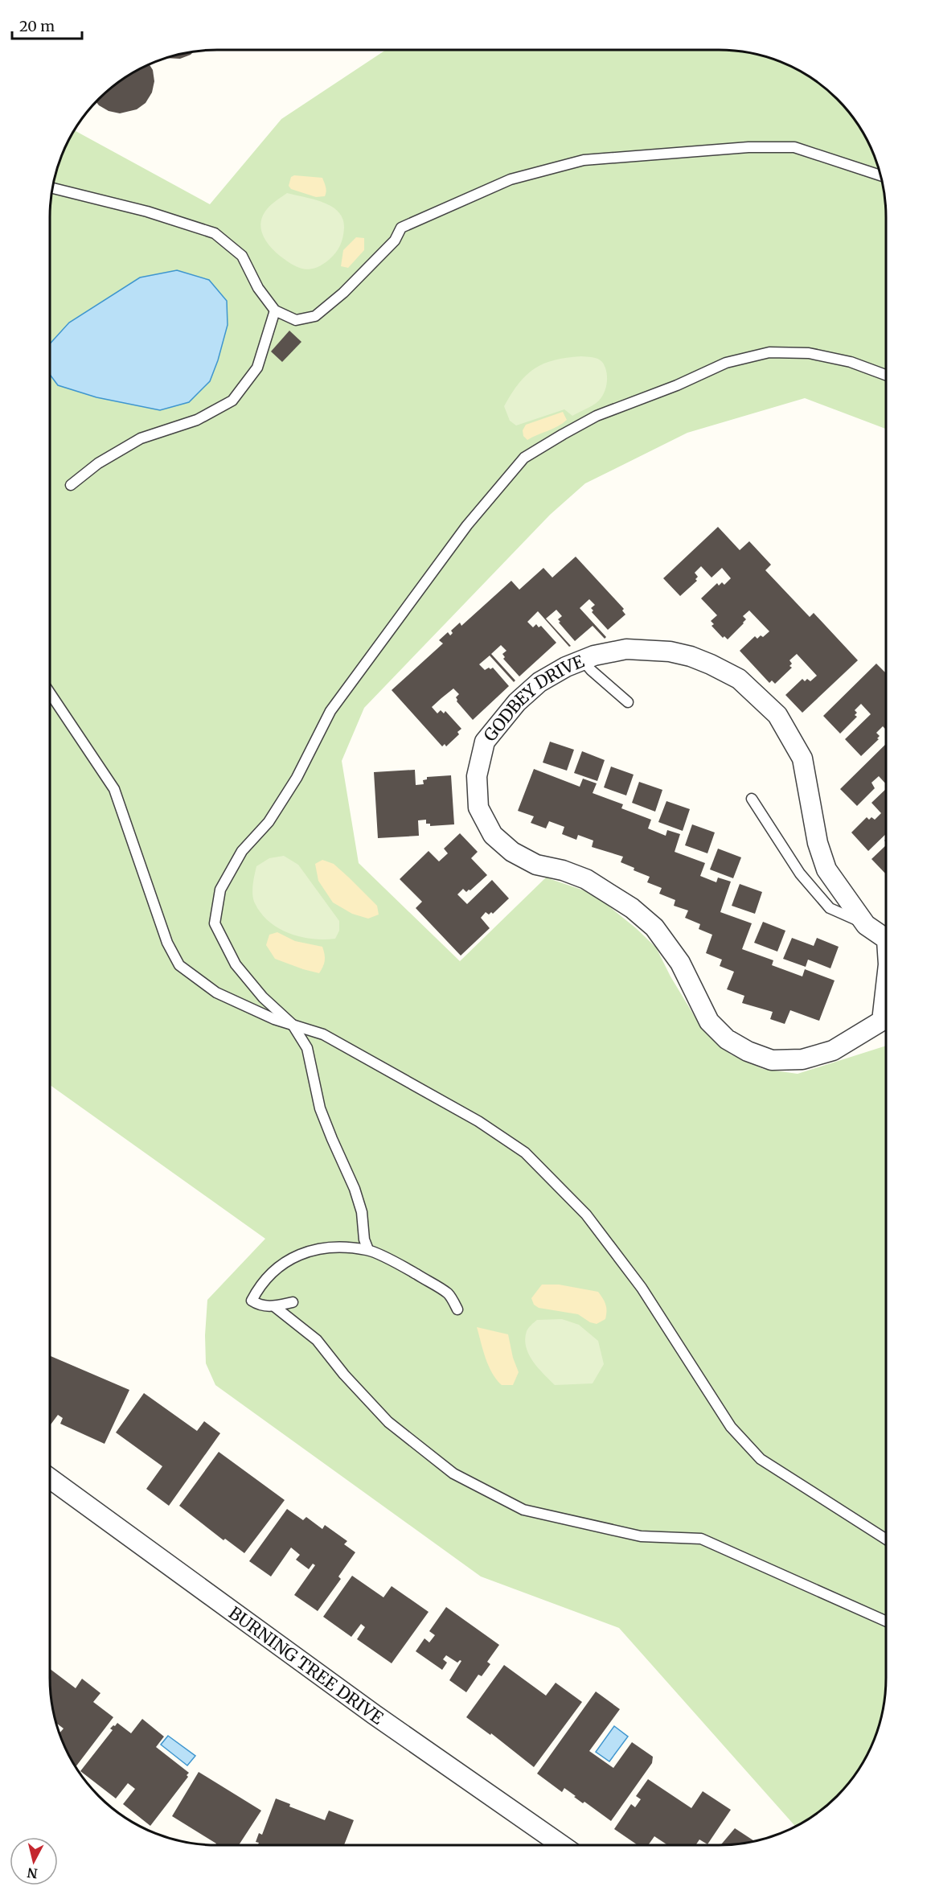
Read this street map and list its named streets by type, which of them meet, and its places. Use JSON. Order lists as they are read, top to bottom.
{
  "streets": {
    "street": ["GODBEY DRIVE", "BURNING TREE DRIVE"]
  },
  "scale_bar": "20 m",
  "north": "bottom"
}
